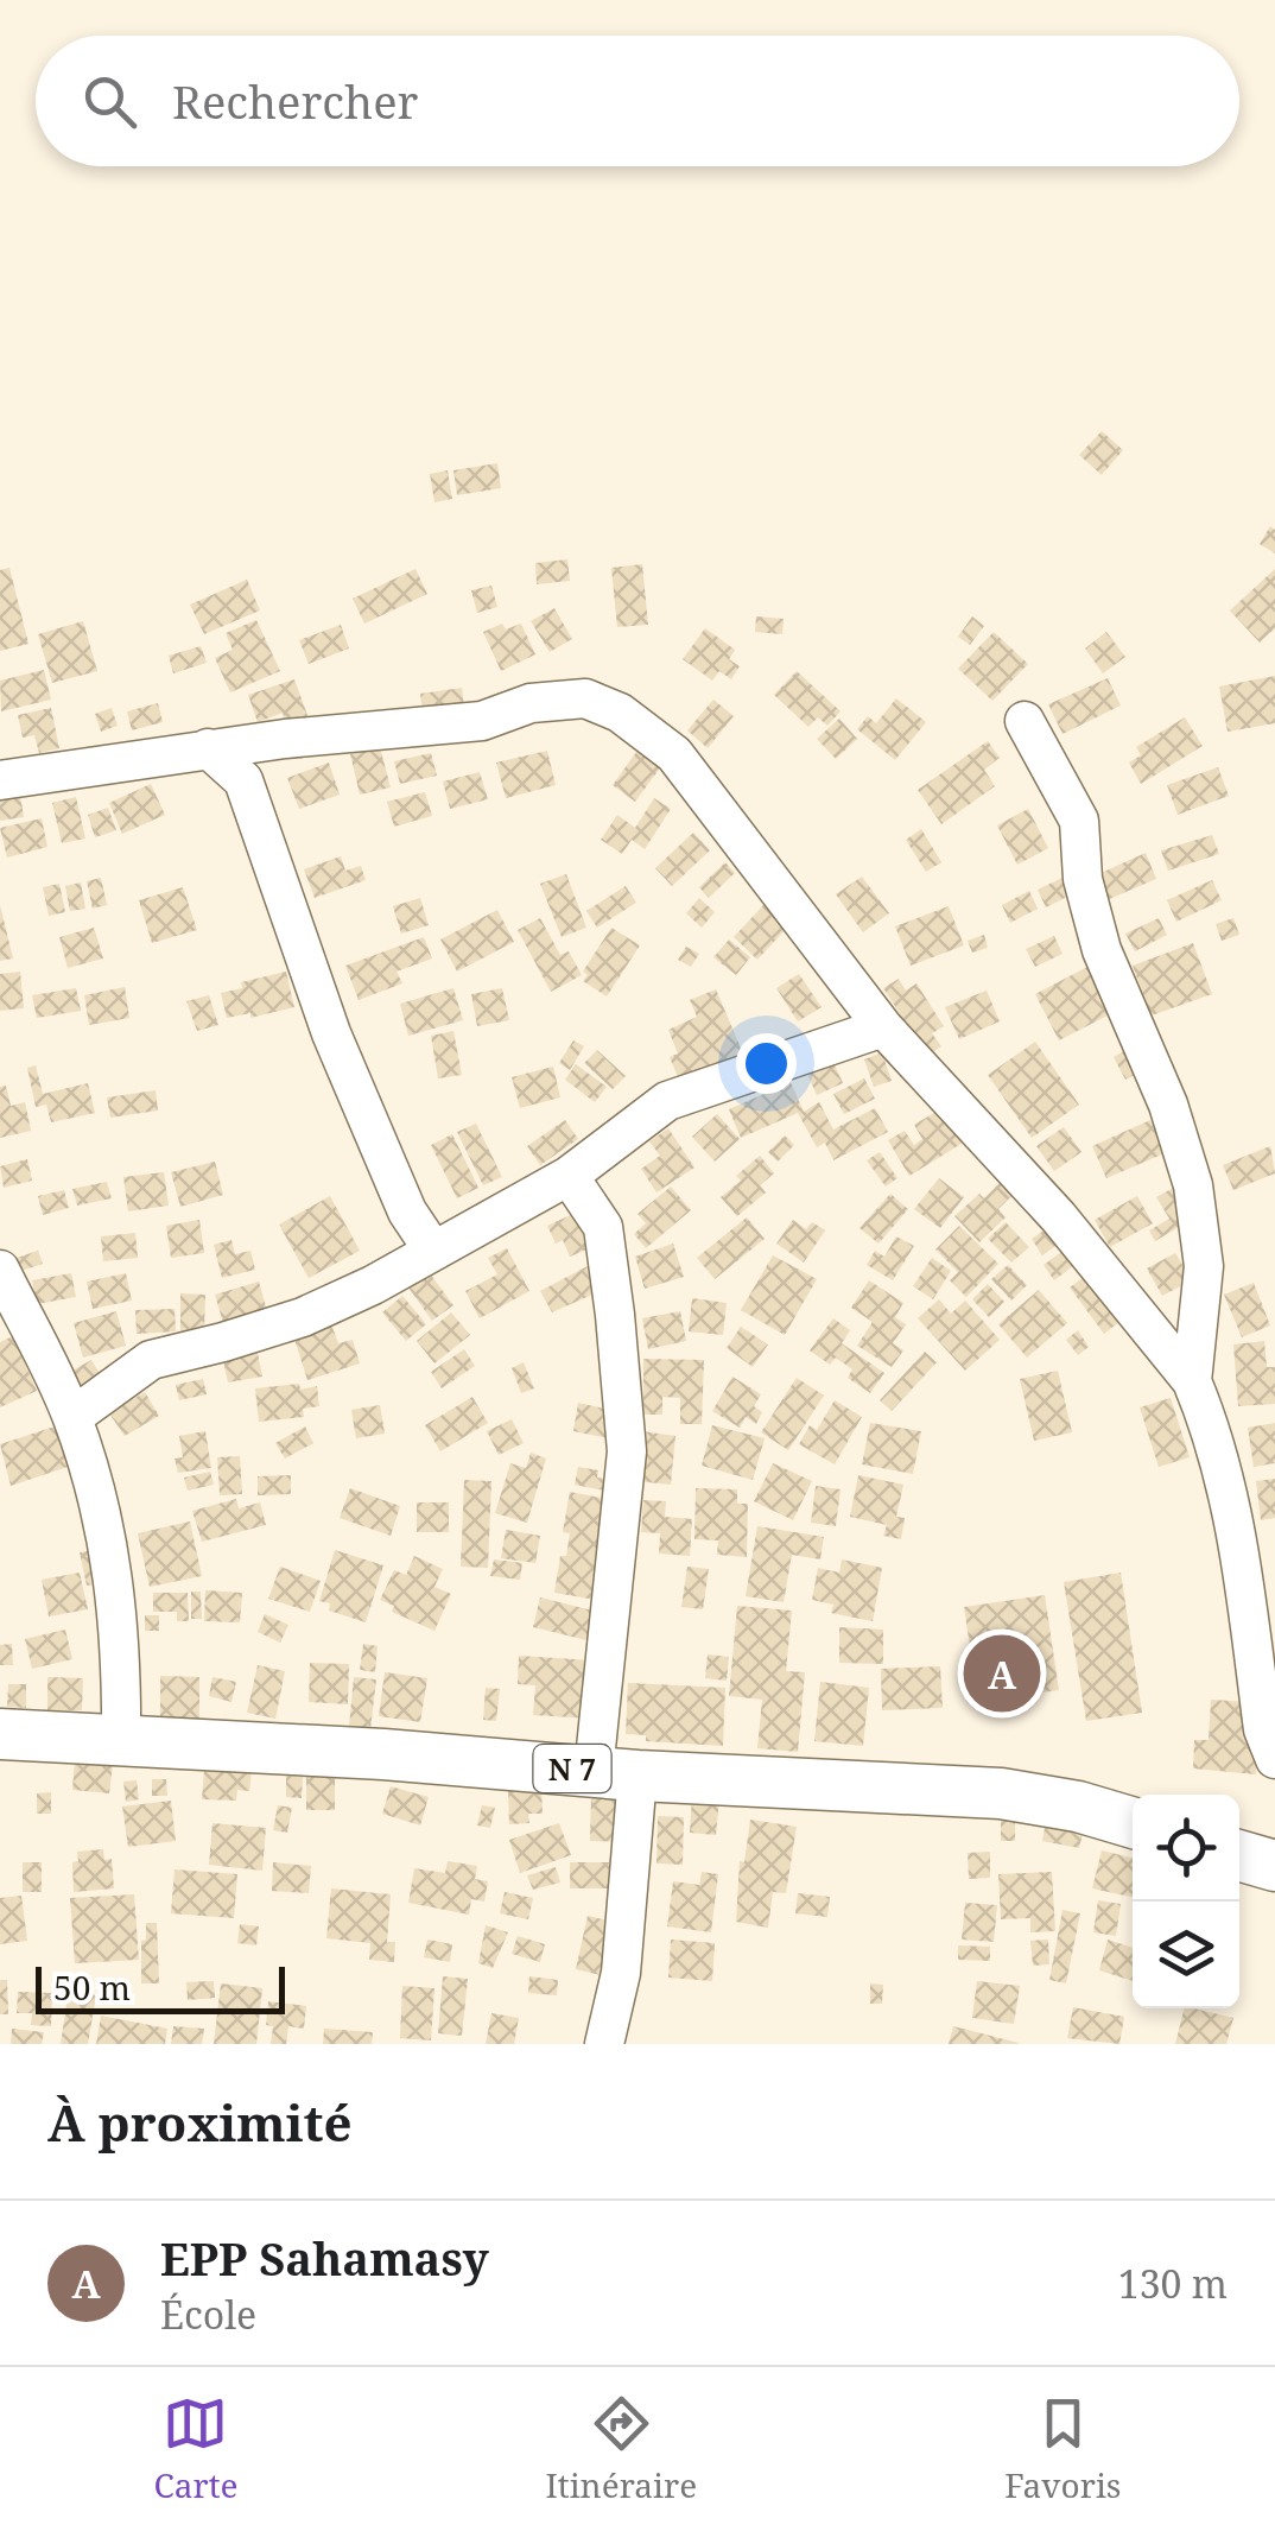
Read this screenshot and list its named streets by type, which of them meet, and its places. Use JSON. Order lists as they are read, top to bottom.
{
  "streets": {
    "main road": ["N 7"]
  },
  "scale_bar": "50 m",
  "page": {
    "search": "Rechercher",
    "pins": "A",
    "scale": "50 m",
    "heading": "À proximité",
    "list": [
      {
        "mark": "A",
        "name": "EPP Sahamasy",
        "note": "École",
        "value": "130 m"
      }
    ],
    "nav": ["Carte", "Itinéraire", "Favoris"]
  }
}
